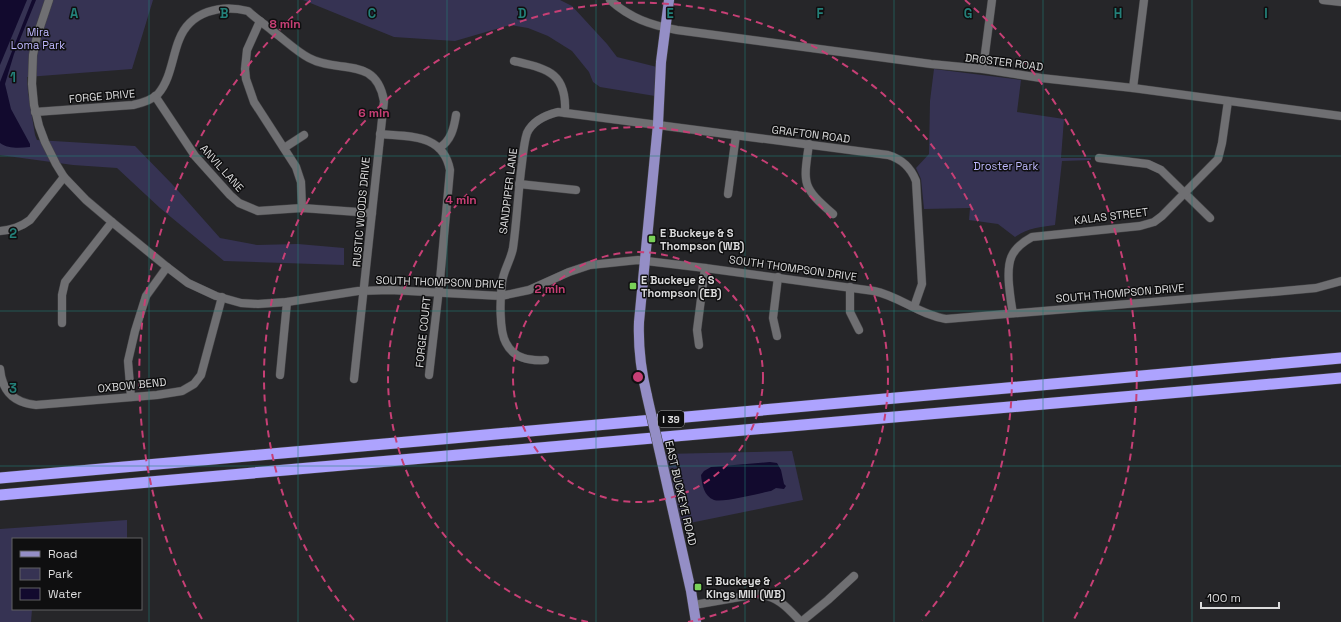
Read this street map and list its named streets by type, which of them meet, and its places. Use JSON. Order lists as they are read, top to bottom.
{
  "streets": {
    "highway": ["I 39"],
    "main road": ["EAST BUCKEYE ROAD"],
    "street": [
      "DROSTER ROAD",
      "FORGE DRIVE",
      "GRAFTON ROAD",
      "ANVIL LANE",
      "SANDPIPER LANE",
      "RUSTIC WOODS DRIVE",
      "KALAS STREET",
      "SOUTH THOMPSON DRIVE",
      "FORGE COURT",
      "OXBOW BEND"
    ]
  },
  "crossings": [
    ["DROSTER ROAD", "KALAS STREET"],
    ["DROSTER ROAD", "EAST BUCKEYE ROAD"],
    ["FORGE DRIVE", "ANVIL LANE"],
    ["FORGE DRIVE", "SOUTH THOMPSON DRIVE"],
    ["GRAFTON ROAD", "SANDPIPER LANE"],
    ["GRAFTON ROAD", "SOUTH THOMPSON DRIVE"],
    ["GRAFTON ROAD", "EAST BUCKEYE ROAD"],
    ["ANVIL LANE", "RUSTIC WOODS DRIVE"],
    ["SANDPIPER LANE", "SOUTH THOMPSON DRIVE"],
    ["RUSTIC WOODS DRIVE", "SOUTH THOMPSON DRIVE"],
    ["KALAS STREET", "SOUTH THOMPSON DRIVE"],
    ["SOUTH THOMPSON DRIVE", "FORGE COURT"],
    ["SOUTH THOMPSON DRIVE", "OXBOW BEND"],
    ["SOUTH THOMPSON DRIVE", "EAST BUCKEYE ROAD"]
  ],
  "parks": ["Mira Loma Park", "Droster Park"],
  "places": {
    "transit": ["E Buckeye & S Thompson (WB)", "E Buckeye & S Thompson (EB)", "E Buckeye & Kings Mill (WB)"]
  },
  "legend": ["Road", "Park", "Water"],
  "scale_bar": "100 m",
  "grid": {
    "columns": [
      "A",
      "B",
      "C",
      "D",
      "E",
      "F",
      "G",
      "H",
      "I"
    ],
    "rows": ["1", "2", "3"]
  },
  "rings": [
    "8 min",
    "6 min",
    "4 min",
    "2 min"
  ]
}
